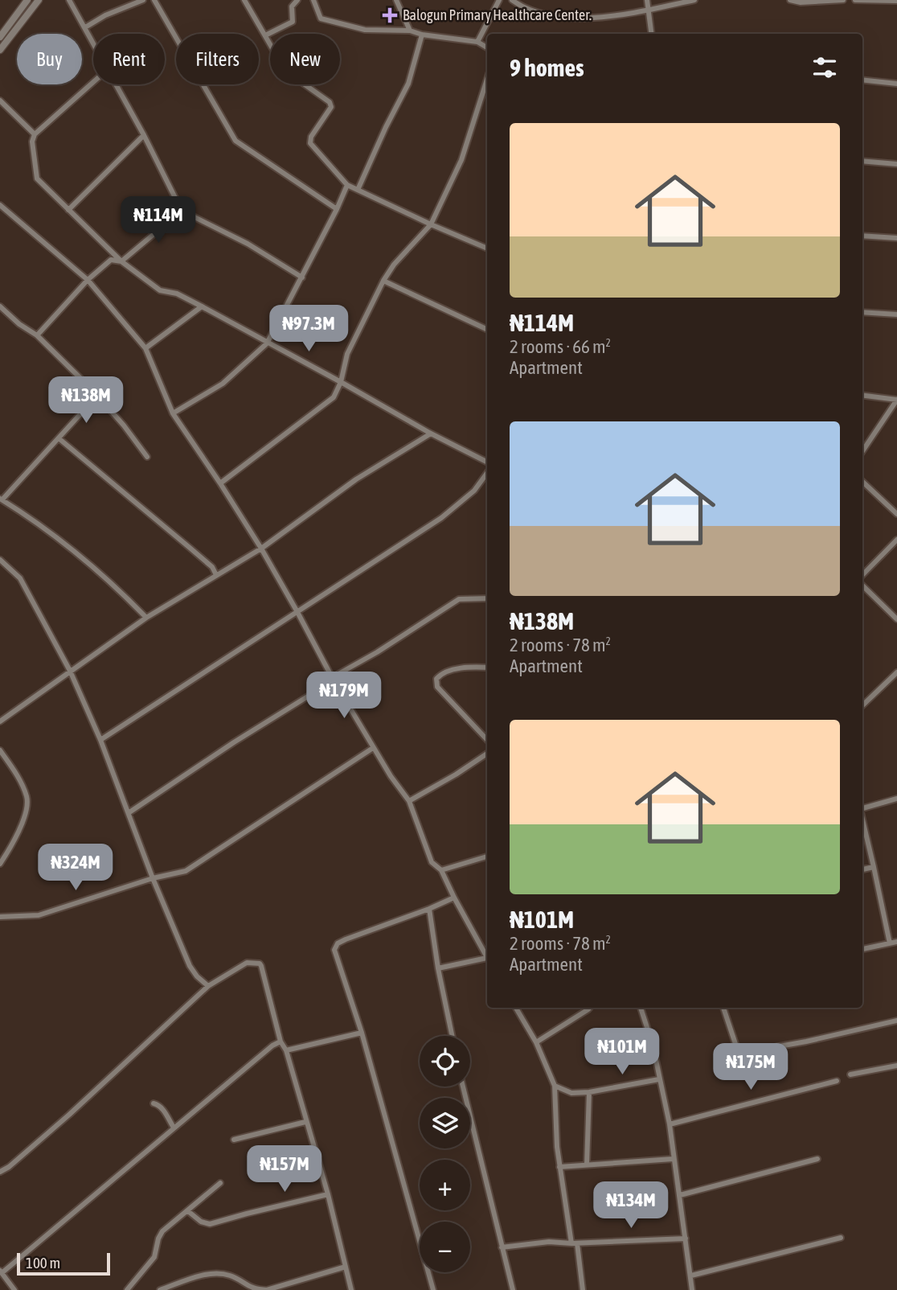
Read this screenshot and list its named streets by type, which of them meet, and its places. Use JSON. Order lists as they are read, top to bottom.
{
  "places": {
    "health": ["Balogun Primary Healthcare Center."]
  },
  "scale_bar": "100 m",
  "page": {
    "chip": [
      "Buy",
      "Rent",
      "Filters",
      "New"
    ],
    "heading": "9 homes",
    "list": [
      {
        "name": "₦114M",
        "note": "2 rooms · 66 m² · Apartment"
      },
      {
        "name": "₦138M",
        "note": "2 rooms · 78 m² · Apartment"
      },
      {
        "name": "₦101M",
        "note": "2 rooms · 78 m² · Apartment"
      }
    ],
    "price": [
      "₦114M",
      "₦97.3M",
      "₦138M",
      "₦179M",
      "₦324M",
      "₦101M",
      "₦175M",
      "₦157M",
      "₦134M"
    ],
    "map_buttons": ["+", "−"],
    "scale": "100 m"
  }
}
